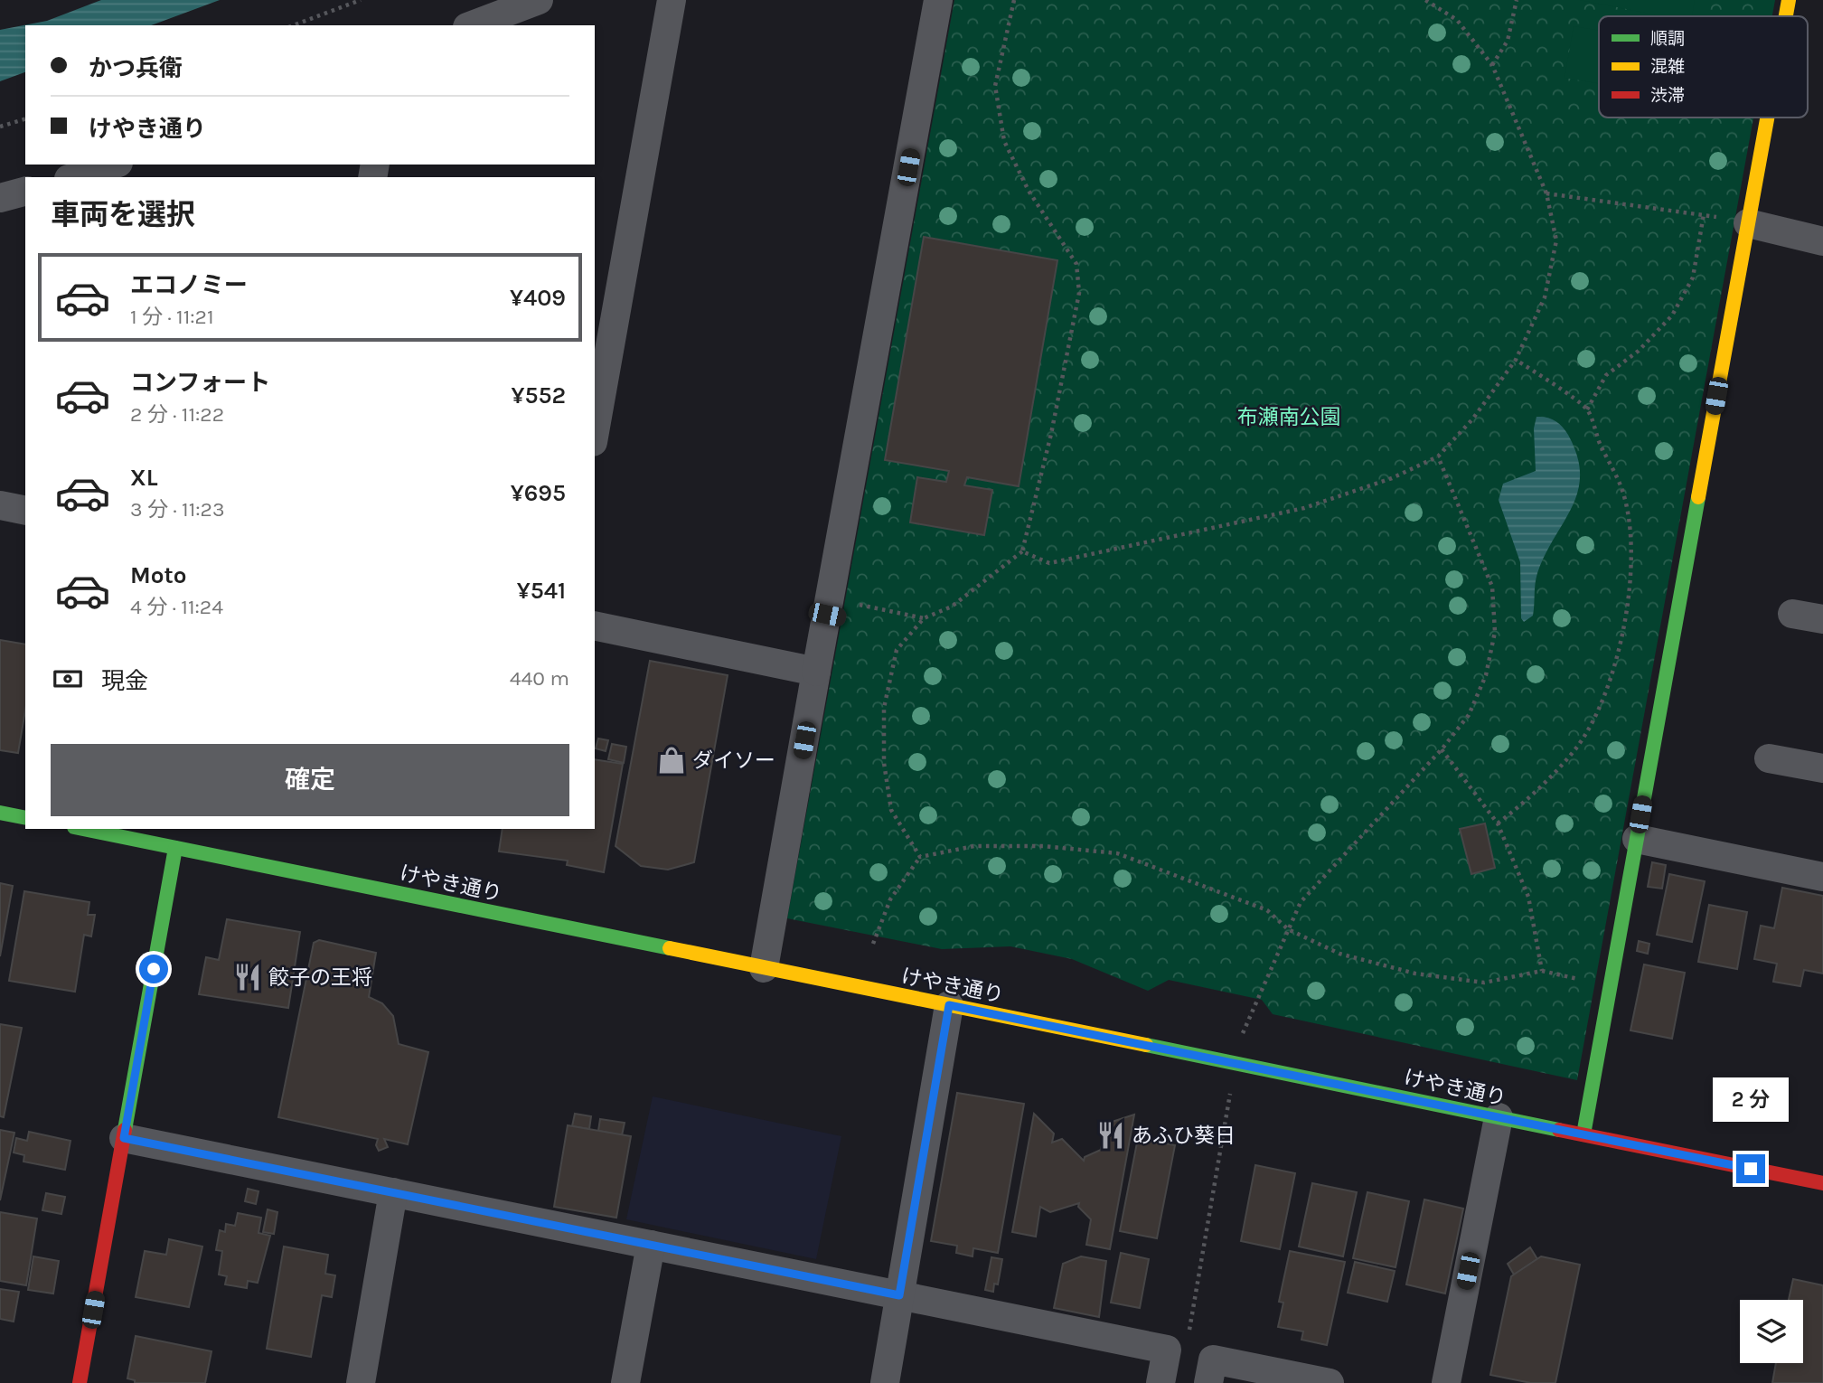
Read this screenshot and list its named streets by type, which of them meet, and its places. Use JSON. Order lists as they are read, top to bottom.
{
  "streets": {
    "street": ["けやき通り"]
  },
  "parks": ["布瀬南公園"],
  "places": {
    "shop": ["ダイソー"],
    "restaurant": ["餃子の王将", "あふひ葵日"]
  },
  "legend": ["順調", "混雑", "渋滞"],
  "page": {
    "banner": ["かつ兵衛", "けやき通り"],
    "heading": "車両を選択",
    "list": [
      {
        "name": "エコノミー",
        "note": "1 分 · 11:21",
        "value": "¥409"
      },
      {
        "name": "コンフォート",
        "note": "2 分 · 11:22",
        "value": "¥552"
      },
      {
        "name": "XL",
        "note": "3 分 · 11:23",
        "value": "¥695"
      },
      {
        "name": "Moto",
        "note": "4 分 · 11:24",
        "value": "¥541"
      }
    ],
    "pay": ["現金", "440 m"],
    "buttons": "確定",
    "bubble": "2 分"
  }
}
